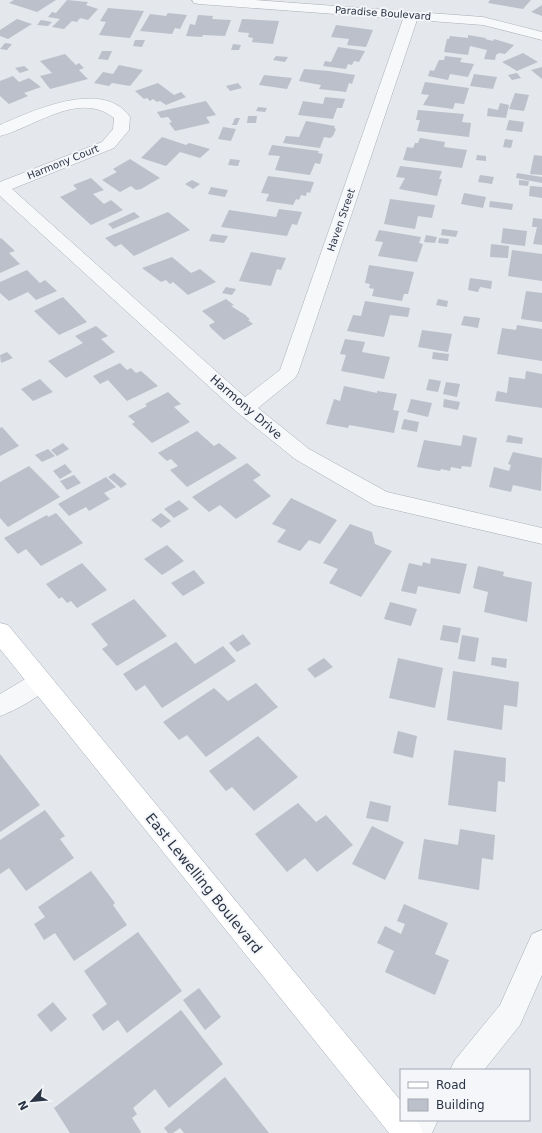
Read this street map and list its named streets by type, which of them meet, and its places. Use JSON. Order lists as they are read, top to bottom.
{
  "streets": {
    "main road": ["East Lewelling Boulevard"],
    "street": [
      "Paradise Boulevard",
      "Harmony Court",
      "Haven Street",
      "Harmony Drive"
    ]
  },
  "crossings": [
    ["Paradise Boulevard", "Haven Street"],
    ["Harmony Court", "Harmony Drive"],
    ["Haven Street", "Harmony Drive"]
  ],
  "legend": ["Road", "Building"],
  "north": "bottom left"
}
